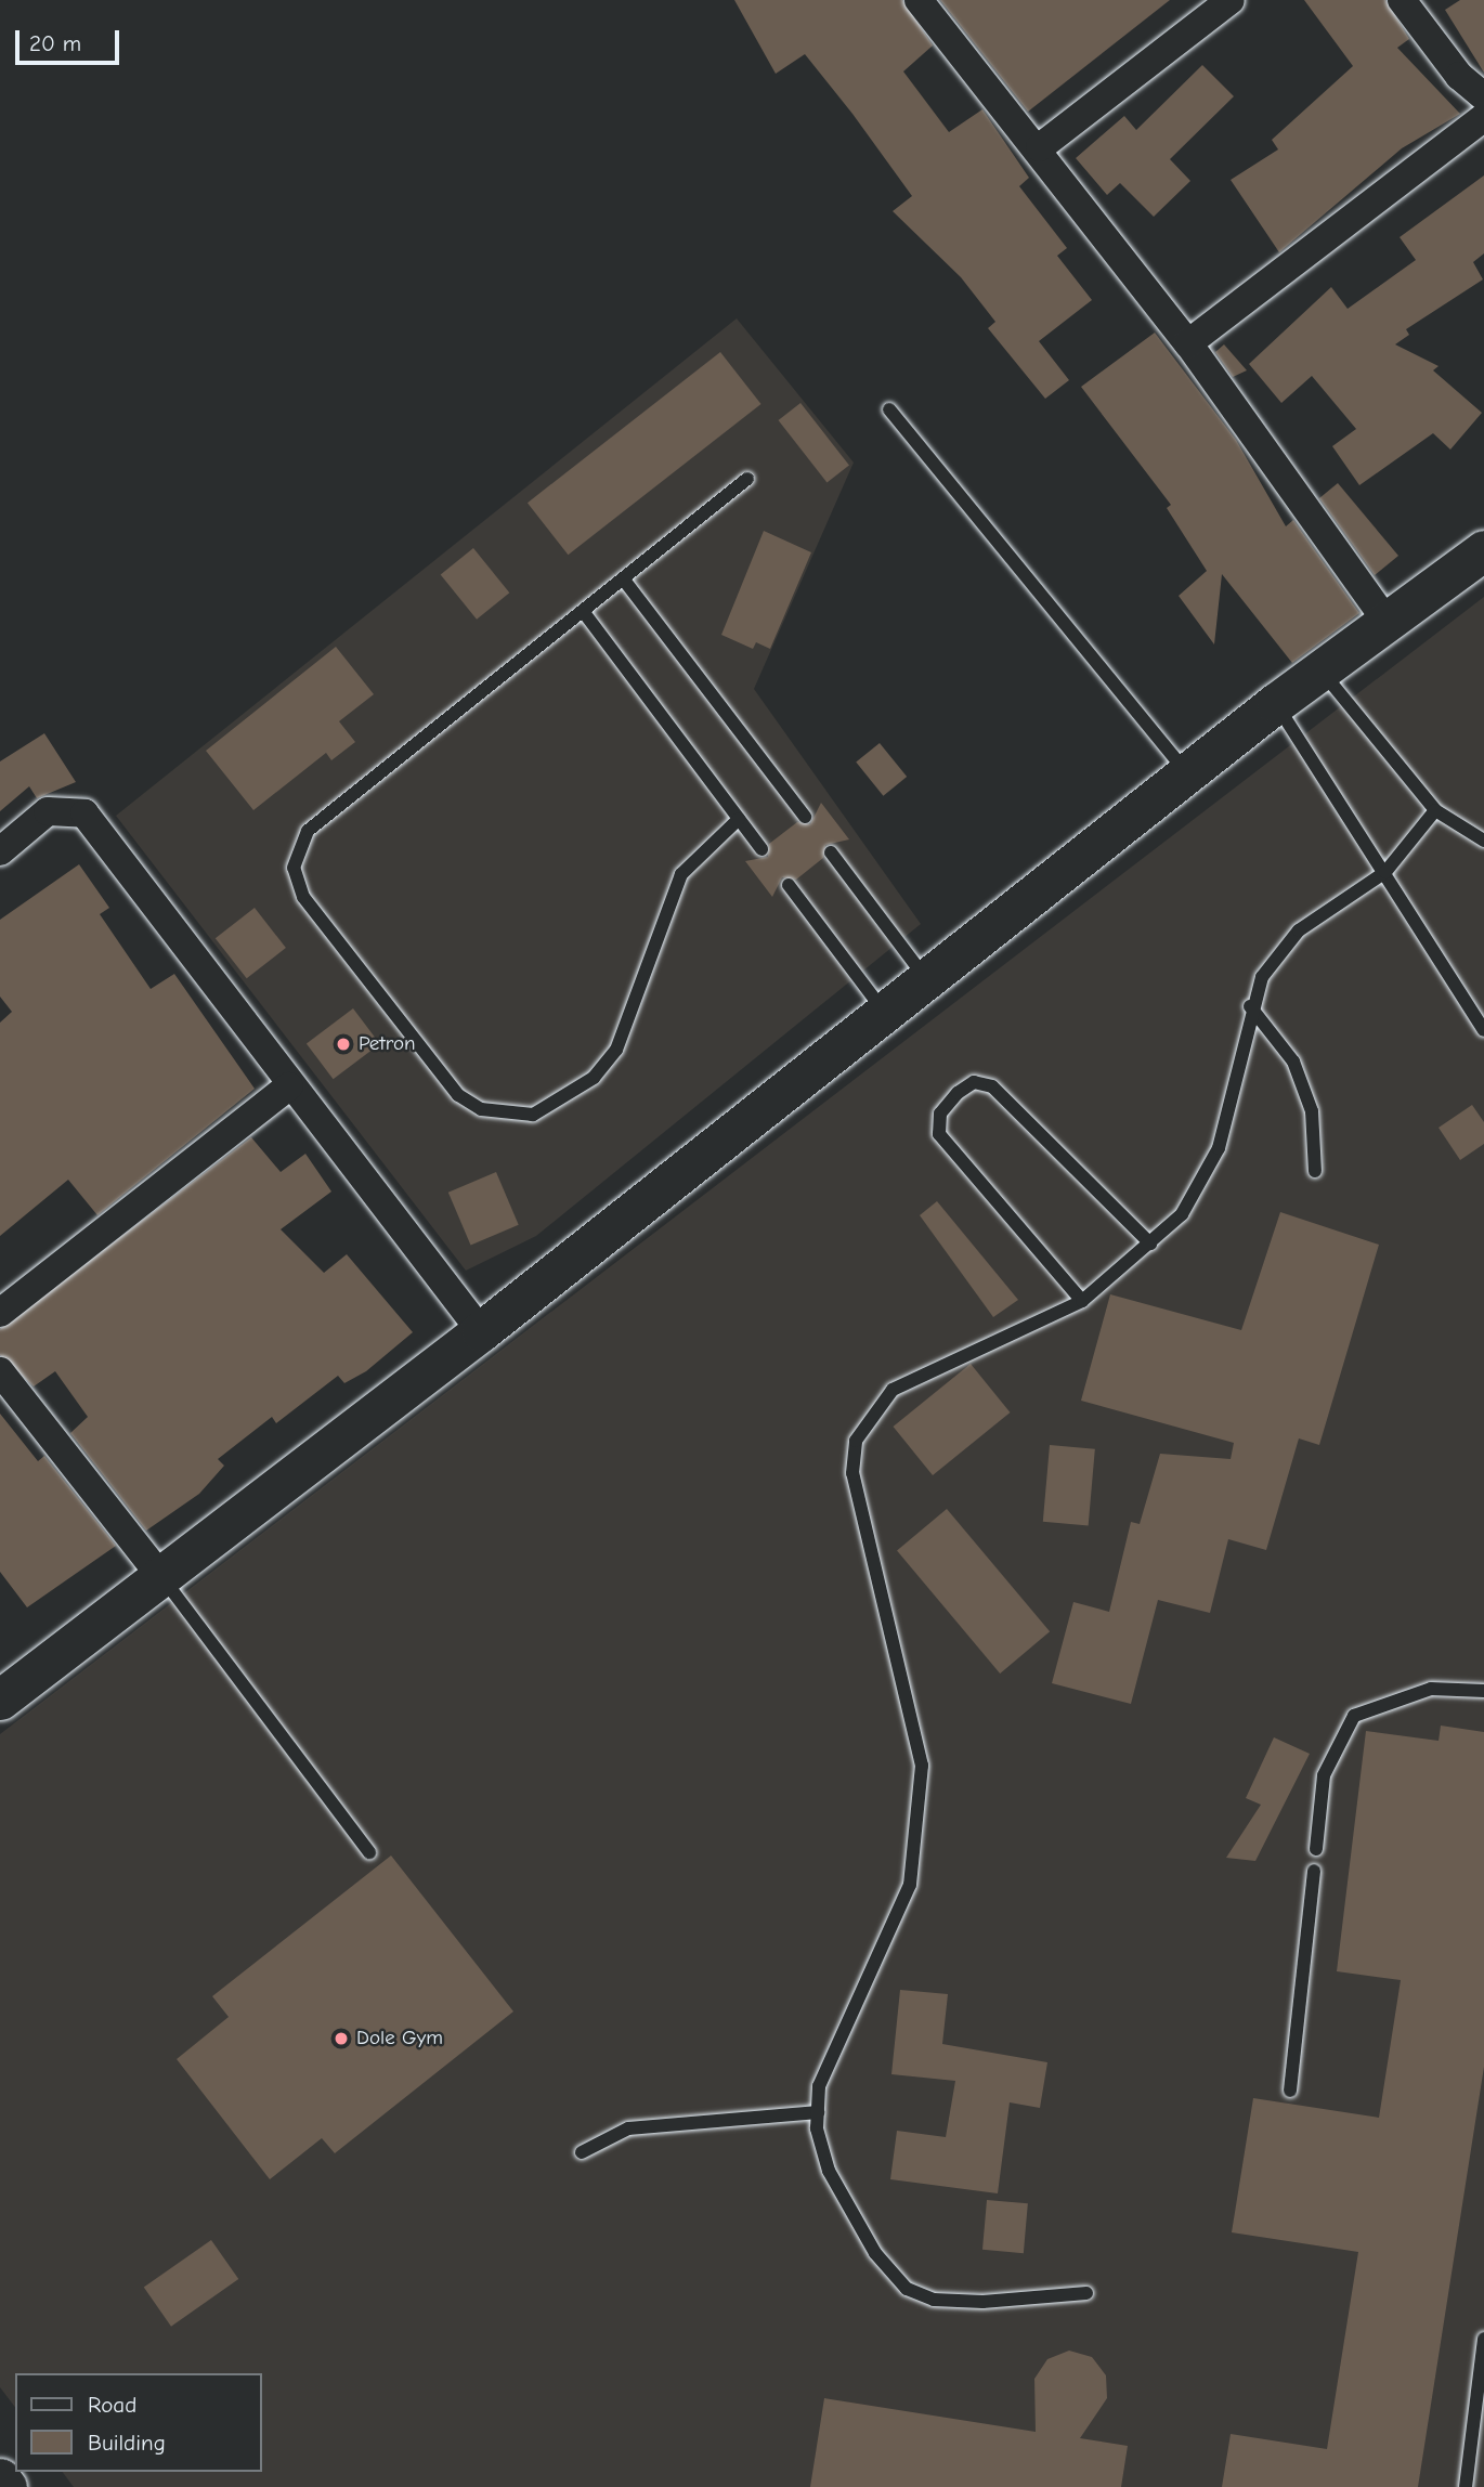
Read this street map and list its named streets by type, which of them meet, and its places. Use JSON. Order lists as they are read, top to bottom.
{
  "places": ["Petron", "Dole Gym"],
  "legend": ["Road", "Building"],
  "scale_bar": "20 m"
}
